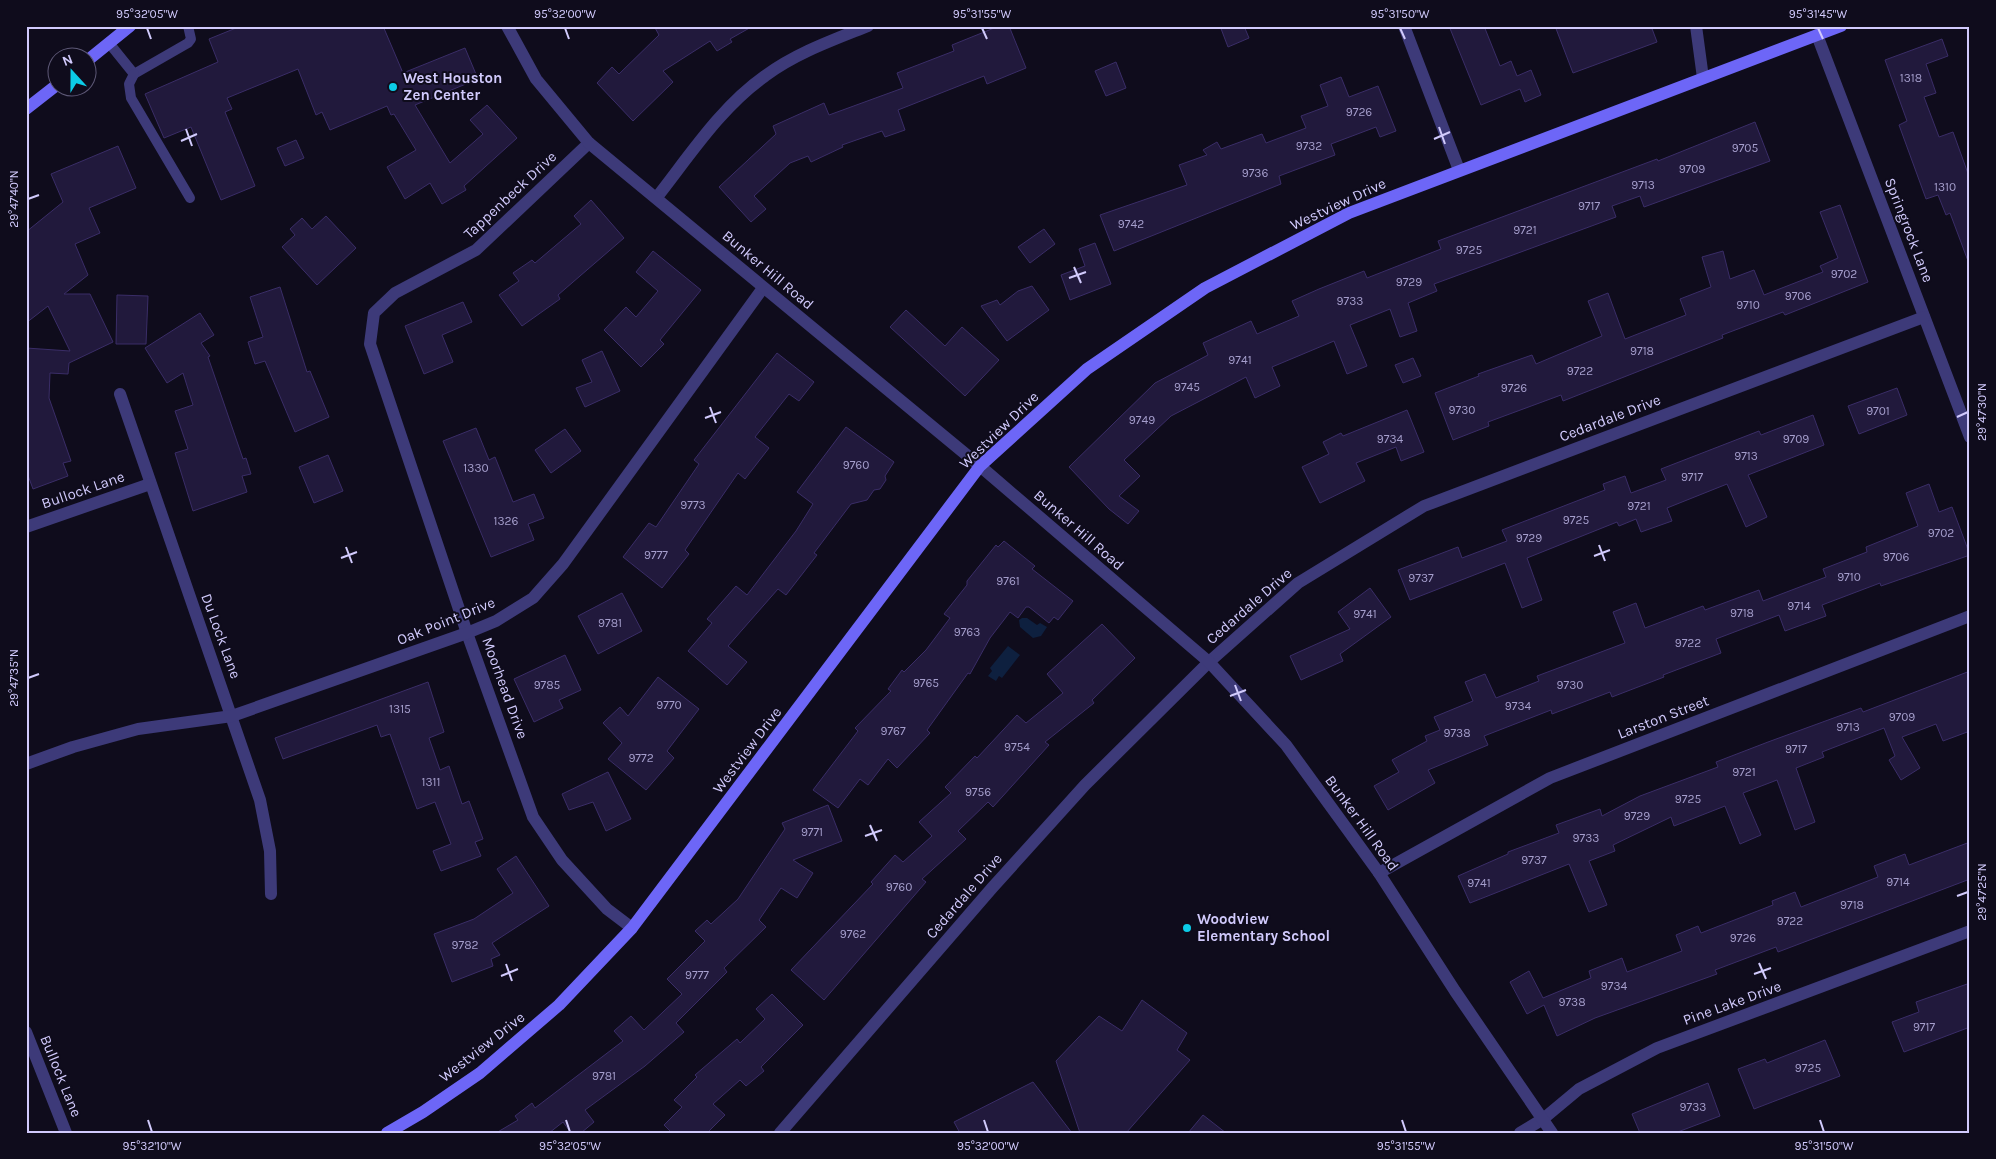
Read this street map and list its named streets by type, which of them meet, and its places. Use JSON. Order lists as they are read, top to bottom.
{
  "streets": {
    "main road": ["Westview Drive"],
    "street": [
      "Tappenbeck Drive",
      "Springrock Lane",
      "Bunker Hill Road",
      "Cedardale Drive",
      "Bullock Lane",
      "Oak Point Drive",
      "Du Lock Lane",
      "Moorhead Drive",
      "Larston Street",
      "Pine Lake Drive"
    ]
  },
  "crossings": [
    ["Tappenbeck Drive", "Bunker Hill Road"],
    ["Tappenbeck Drive", "Moorhead Drive"],
    ["Westview Drive", "Springrock Lane"],
    ["Westview Drive", "Bunker Hill Road"],
    ["Westview Drive", "Moorhead Drive"],
    ["Springrock Lane", "Cedardale Drive"],
    ["Bunker Hill Road", "Cedardale Drive"],
    ["Bunker Hill Road", "Oak Point Drive"],
    ["Bunker Hill Road", "Larston Street"],
    ["Bunker Hill Road", "Pine Lake Drive"],
    ["Bullock Lane", "Du Lock Lane"],
    ["Oak Point Drive", "Du Lock Lane"],
    ["Oak Point Drive", "Moorhead Drive"]
  ],
  "places": ["West Houston Zen Center", "Woodview Elementary School"],
  "house_numbers": [
    "1318",
    "9726",
    "9732",
    "9705",
    "9709",
    "9736",
    "9713",
    "1310",
    "9717",
    "9742",
    "9721",
    "9725",
    "9702",
    "9729",
    "9706",
    "9733",
    "9710",
    "9718",
    "9741",
    "9722",
    "9745",
    "9726",
    "9730",
    "9701",
    "9749",
    "9734",
    "9709",
    "9713",
    "9760",
    "1330",
    "9717",
    "9773",
    "9721",
    "9725",
    "1326",
    "9702",
    "9729",
    "9777",
    "9706",
    "9710",
    "9737",
    "9761",
    "9714",
    "9718",
    "9741",
    "9781",
    "9763",
    "9722",
    "9765",
    "9785",
    "9730",
    "9770",
    "9734",
    "1315",
    "9709",
    "9713",
    "9767",
    "9738",
    "9754",
    "9717",
    "9772",
    "9721",
    "1311",
    "9756",
    "9725",
    "9729",
    "9771",
    "9733",
    "9737",
    "9714",
    "9741",
    "9760",
    "9718",
    "9722",
    "9762",
    "9726",
    "9782",
    "9777",
    "9734",
    "9738",
    "9717",
    "9725",
    "9781",
    "9733"
  ],
  "north": "top",
  "coordinates": [
    "95°32'05\"W",
    "95°32'00\"W",
    "95°31'55\"W",
    "95°31'50\"W",
    "95°31'45\"W",
    "29°47'40\"N",
    "29°47'30\"N",
    "29°47'35\"N",
    "29°47'25\"N",
    "95°32'10\"W"
  ]
}
